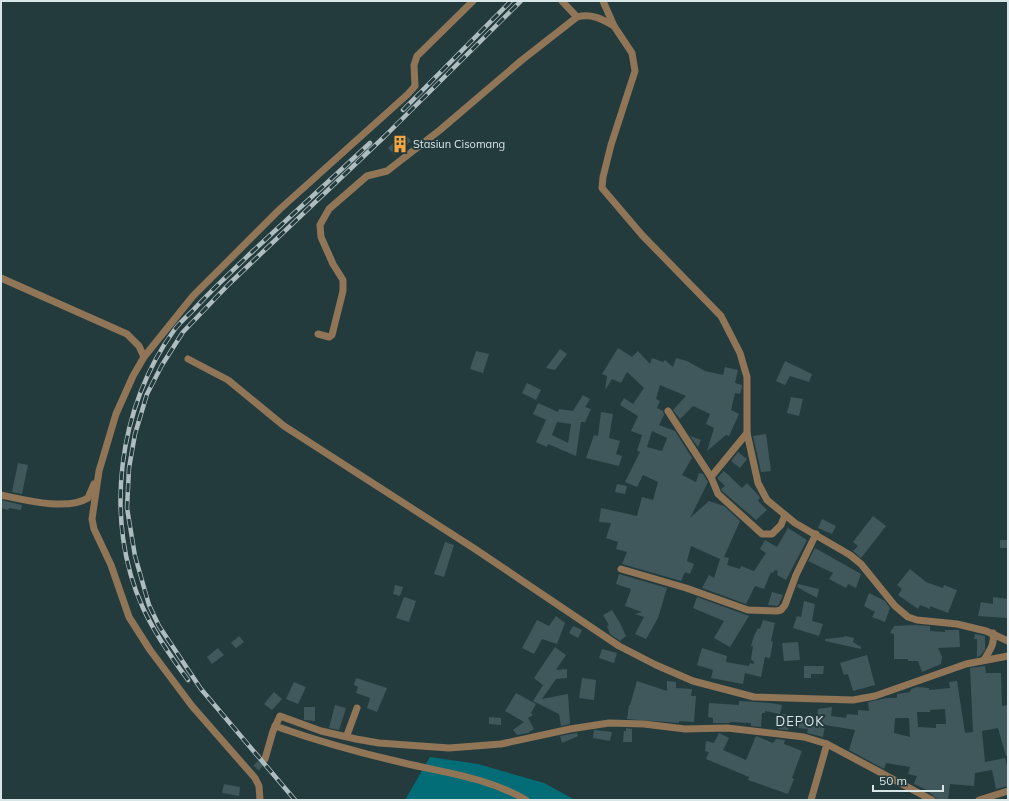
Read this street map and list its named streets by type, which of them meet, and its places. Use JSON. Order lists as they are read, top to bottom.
{
  "districts": ["DEPOK"],
  "places": {
    "building": ["Stasiun Cisomang"]
  },
  "scale_bar": "50 m"
}
